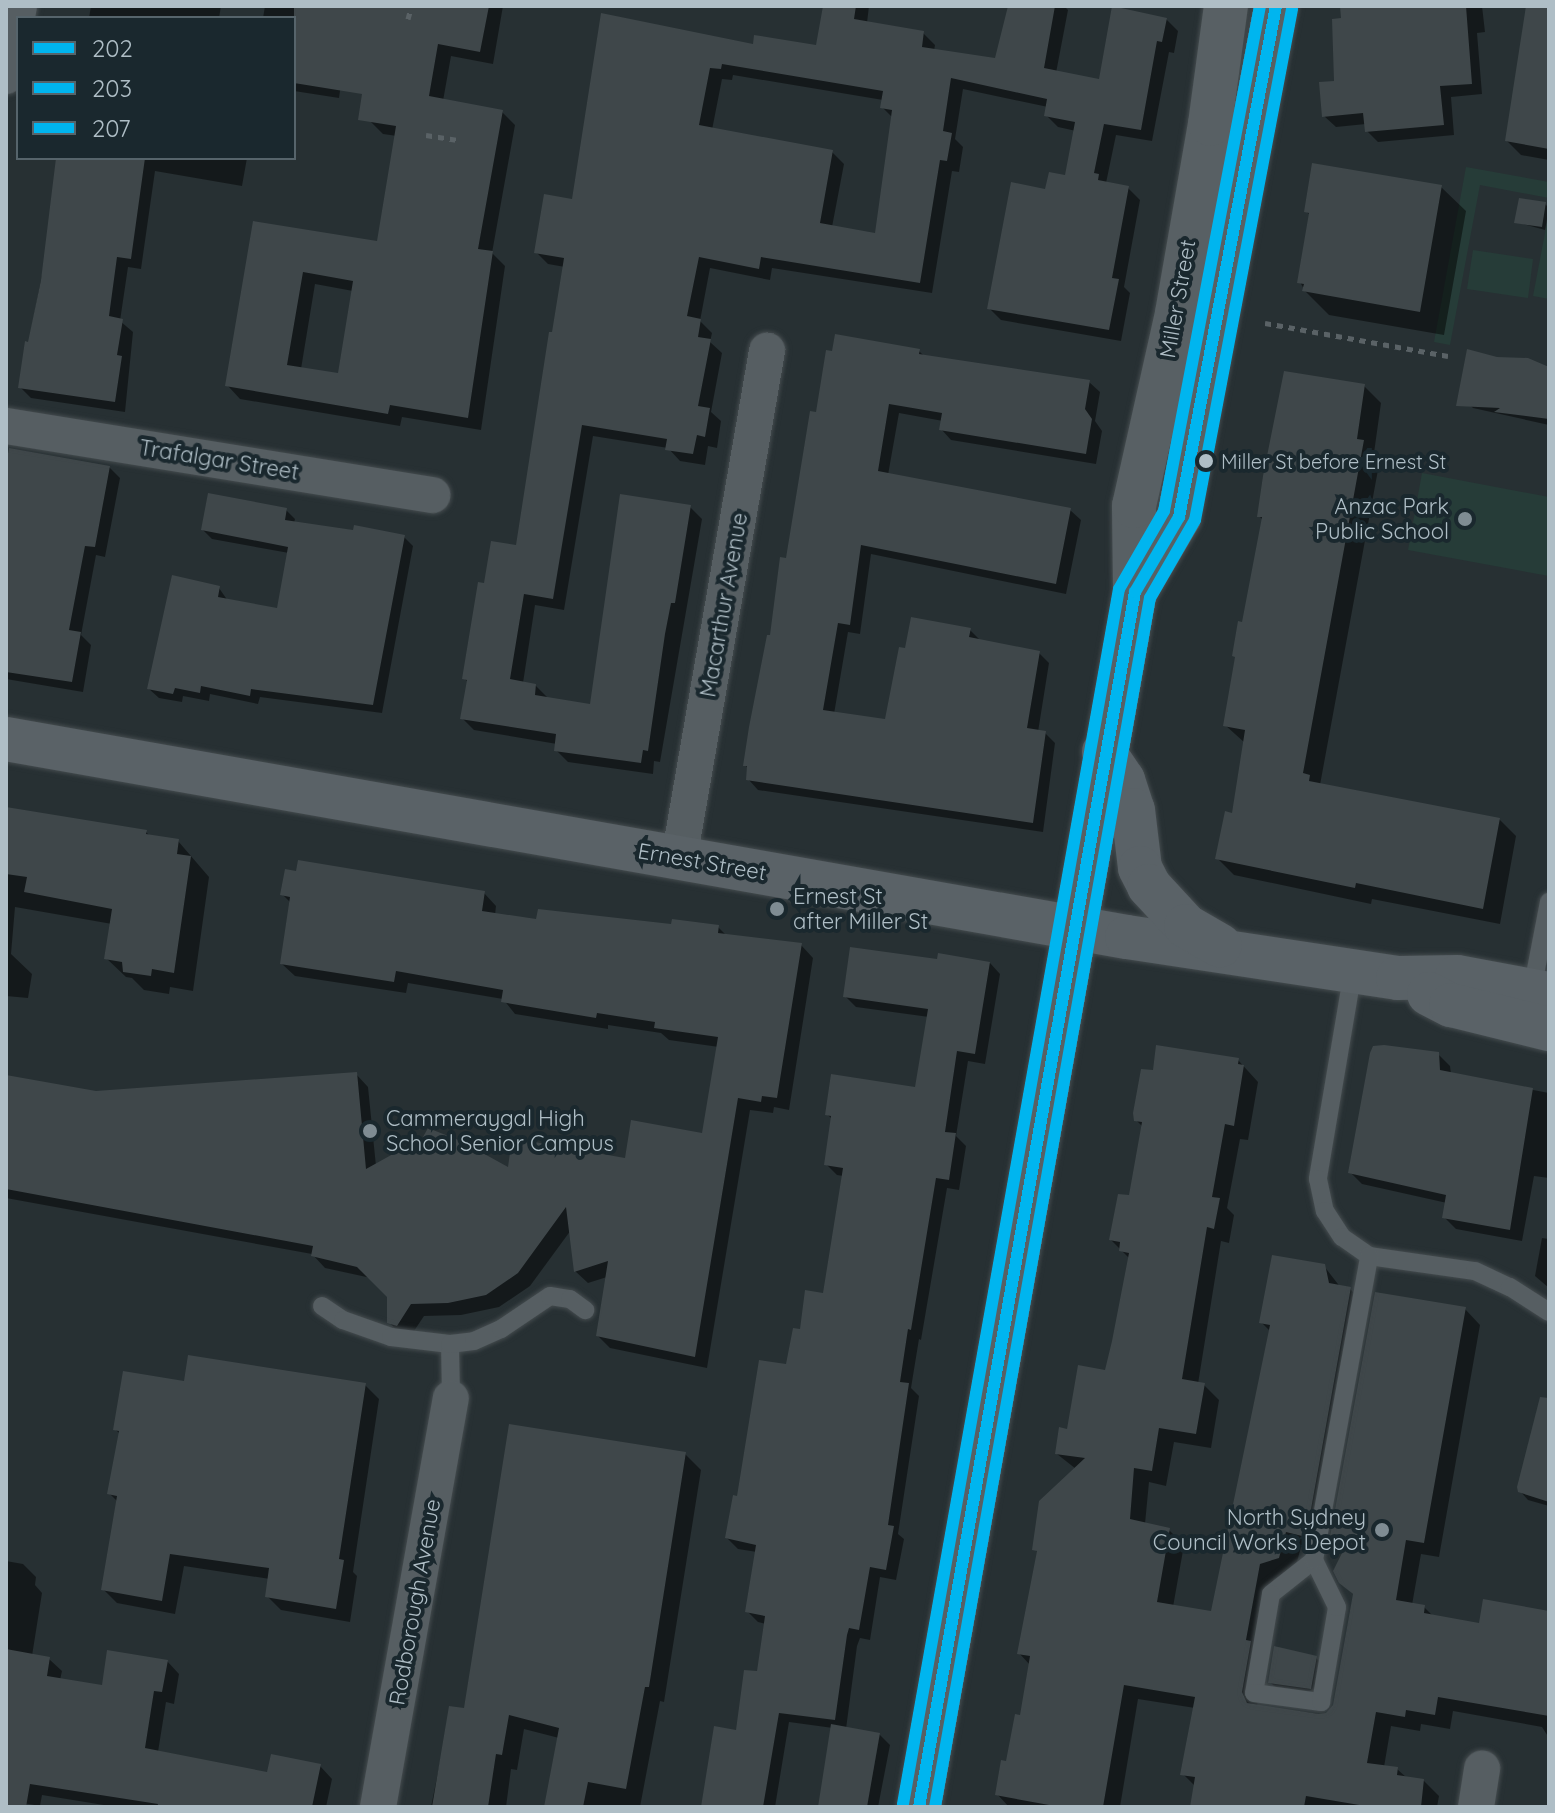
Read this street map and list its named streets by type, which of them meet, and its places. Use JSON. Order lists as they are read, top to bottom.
{
  "streets": {
    "main road": ["Miller Street"],
    "street": [
      "Trafalgar Street",
      "Macarthur Avenue",
      "Ernest Street",
      "Rodborough Avenue"
    ]
  },
  "crossings": [
    ["Miller Street", "Ernest Street"],
    ["Macarthur Avenue", "Ernest Street"]
  ],
  "places": [
    "Miller St before Ernest St",
    "Anzac Park Public School",
    "Ernest St after Miller St",
    "Cammeraygal High School Senior Campus",
    "North Sydney Council Works Depot"
  ],
  "lines": ["transit line 202", "transit line 207", "transit line 203"],
  "legend": ["202", "203", "207"]
}
